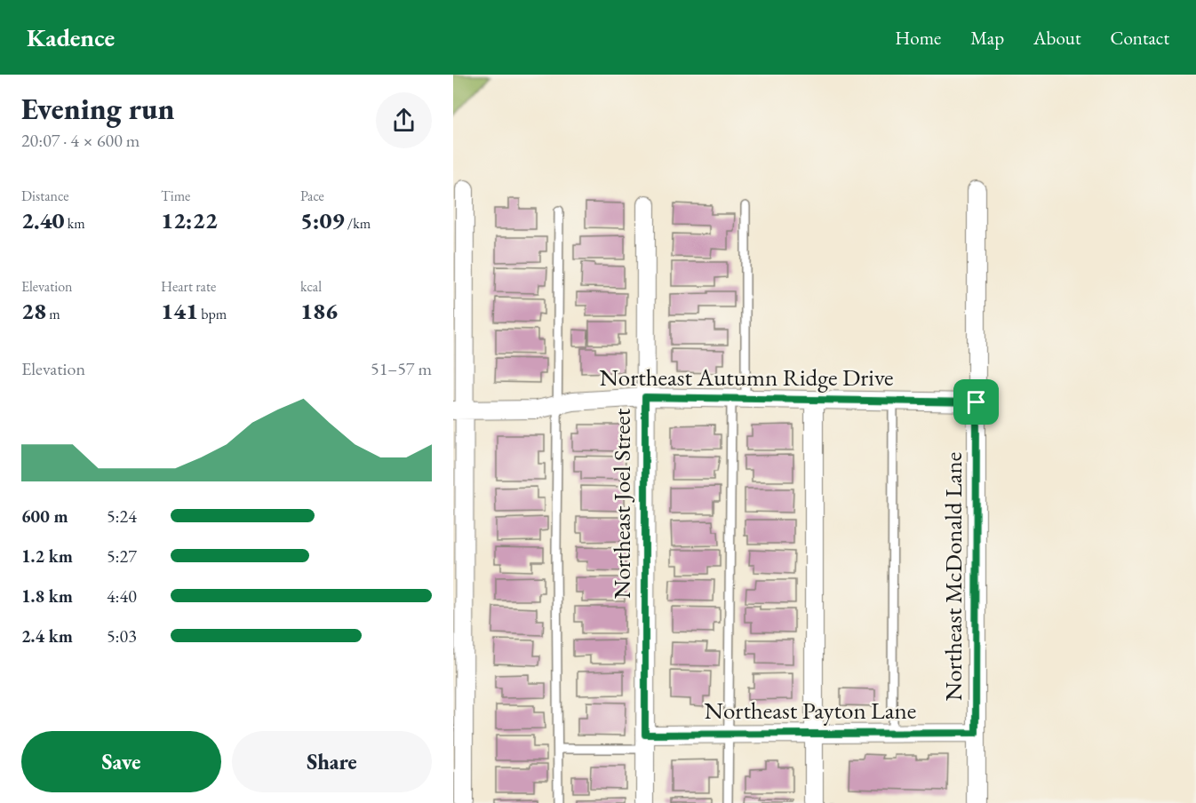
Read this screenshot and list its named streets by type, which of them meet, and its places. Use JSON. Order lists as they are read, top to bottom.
{
  "streets": {
    "street": [
      "Northeast Autumn Ridge Drive",
      "Northeast Joel Street",
      "Northeast McDonald Lane",
      "Northeast Payton Lane"
    ]
  },
  "crossings": [
    ["Northeast Autumn Ridge Drive", "Northeast Joel Street"],
    ["Northeast Autumn Ridge Drive", "Northeast McDonald Lane"],
    ["Northeast Joel Street", "Northeast Payton Lane"],
    ["Northeast McDonald Lane", "Northeast Payton Lane"]
  ],
  "page": {
    "header": "Kadence",
    "nav": [
      "Home",
      "Map",
      "About",
      "Contact"
    ],
    "heading": ["Evening run", "20:07 · 4 × 600 m"],
    "stats": [
      ["Distance", "2.40 km"],
      ["Time", "12:22"],
      ["Pace", "5:09 /km"],
      ["Elevation", "28 m"],
      ["Heart rate", "141 bpm"],
      ["kcal", "186"]
    ],
    "chart": ["Elevation", "51–57 m"],
    "list": [
      {
        "name": "600 m",
        "note": "5:24"
      },
      {
        "name": "1.2 km",
        "note": "5:27"
      },
      {
        "name": "1.8 km",
        "note": "4:40"
      },
      {
        "name": "2.4 km",
        "note": "5:03"
      }
    ],
    "buttons": ["Save", "Share"]
  }
}
